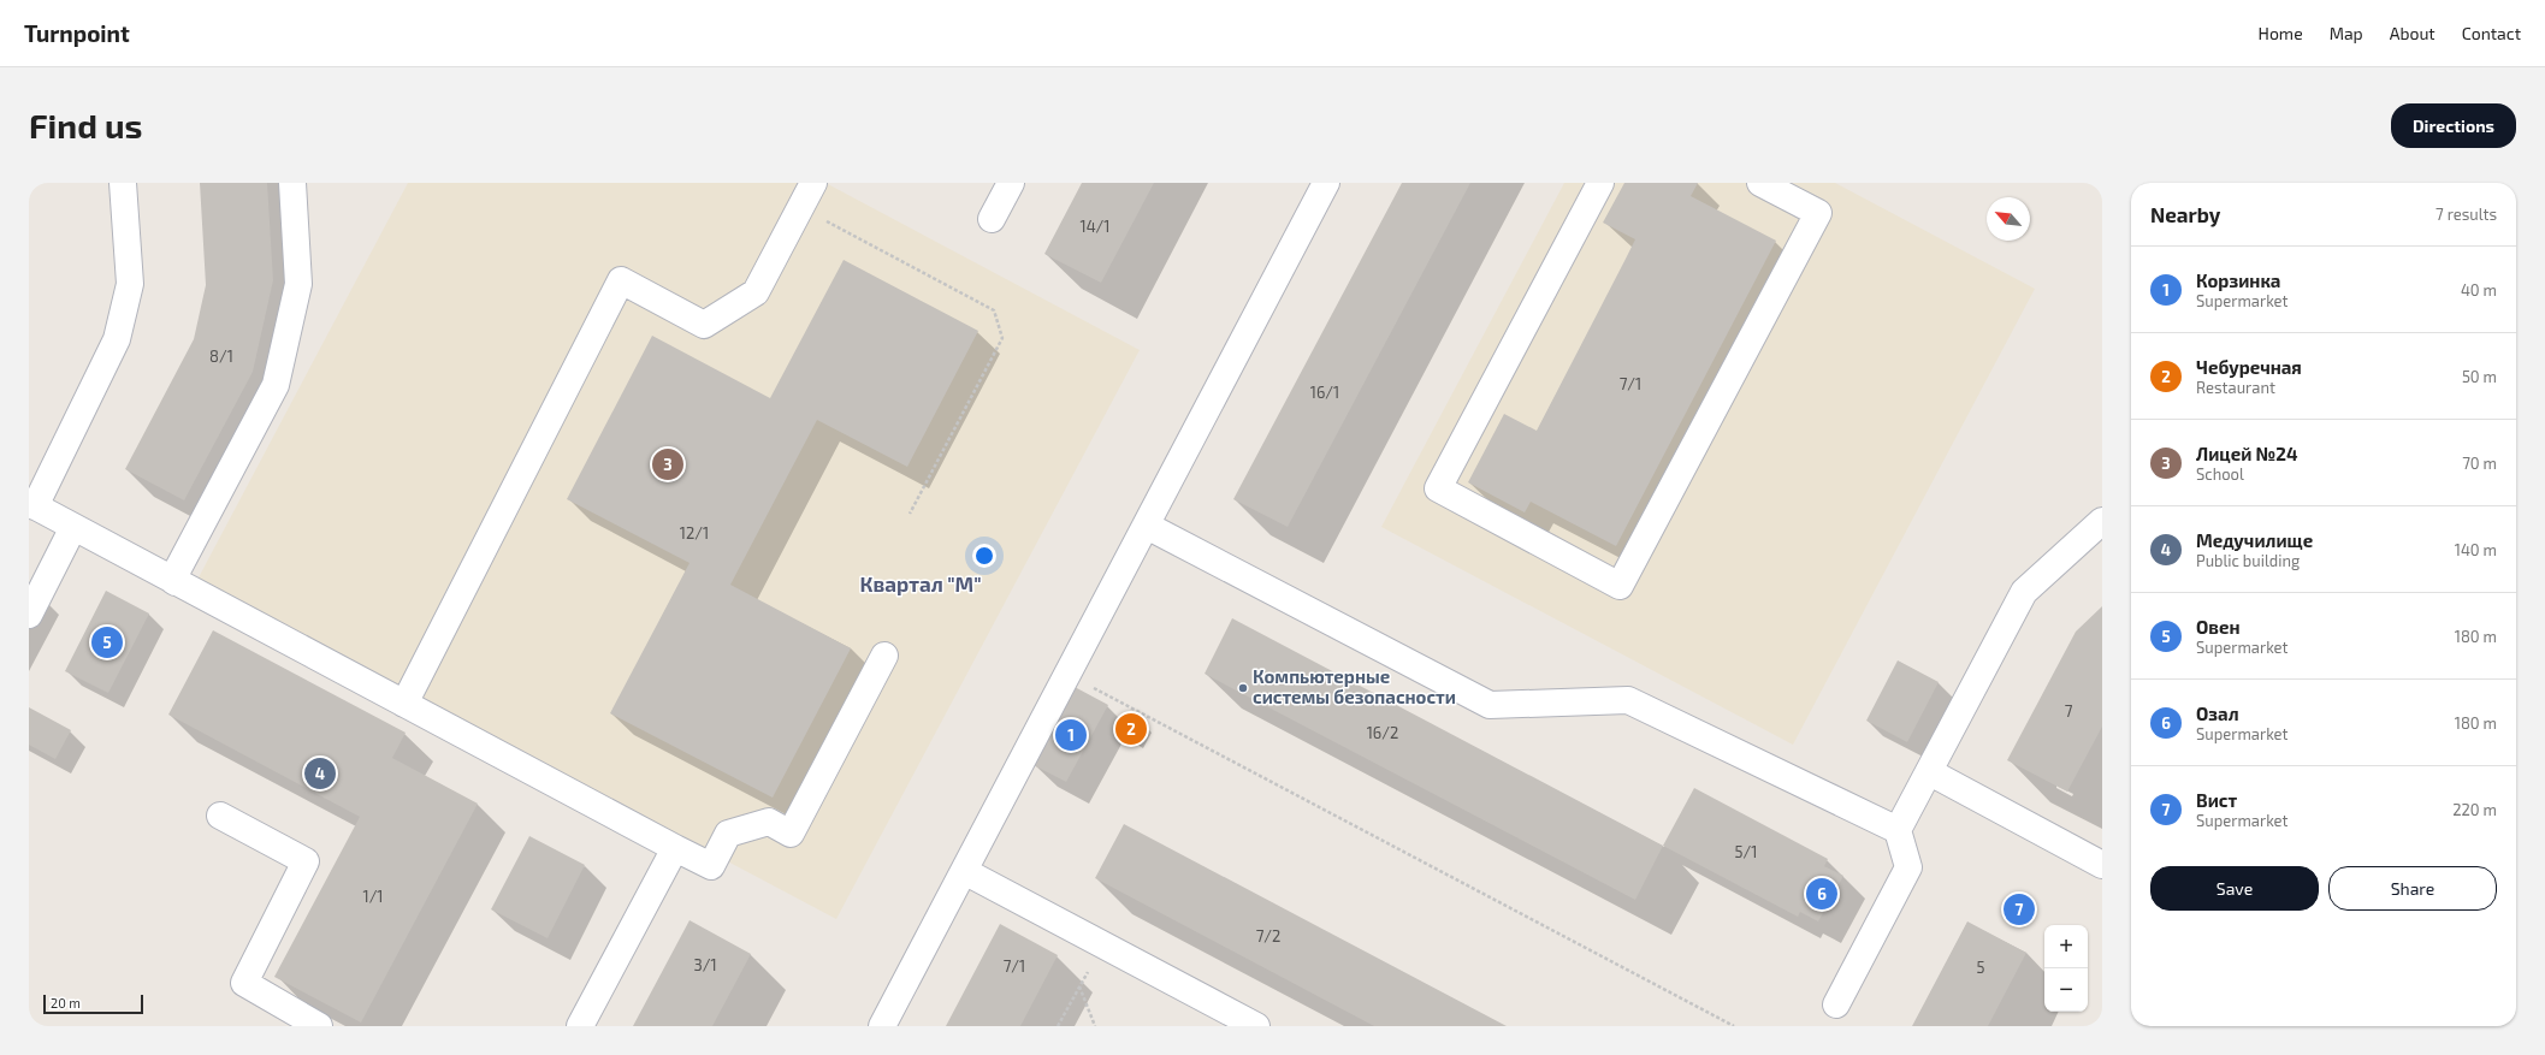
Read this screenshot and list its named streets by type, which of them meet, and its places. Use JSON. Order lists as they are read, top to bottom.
{
  "districts": ["Квартал \"М\""],
  "places": ["Компьютерные системы безопасности"],
  "house_numbers": [
    "14/1",
    "8/1",
    "7/1",
    "16/1",
    "12/1",
    "7",
    "16/2",
    "5/1",
    "1/1",
    "7/2",
    "3/1",
    "7/1",
    "5"
  ],
  "scale_bar": "20 m",
  "north": "top left",
  "page": {
    "header": "Turnpoint",
    "nav": [
      "Home",
      "Map",
      "About",
      "Contact"
    ],
    "buttons": [
      "Directions",
      ["Save", "Share"]
    ],
    "title": "Find us",
    "heading": ["Nearby", "7 results"],
    "list": [
      {
        "mark": "1",
        "name": "Корзинка",
        "note": "Supermarket",
        "value": "40 m"
      },
      {
        "mark": "2",
        "name": "Чебуречная",
        "note": "Restaurant",
        "value": "50 m"
      },
      {
        "mark": "3",
        "name": "Лицей №24",
        "note": "School",
        "value": "70 m"
      },
      {
        "mark": "4",
        "name": "Медучилище",
        "note": "Public building",
        "value": "140 m"
      },
      {
        "mark": "5",
        "name": "Овен",
        "note": "Supermarket",
        "value": "180 m"
      },
      {
        "mark": "6",
        "name": "Озал",
        "note": "Supermarket",
        "value": "180 m"
      },
      {
        "mark": "7",
        "name": "Вист",
        "note": "Supermarket",
        "value": "220 m"
      }
    ],
    "pins": [
      "3",
      "5",
      "2",
      "1",
      "4",
      "6",
      "7"
    ],
    "map_buttons": ["+", "−"],
    "scale": "20 m"
  }
}
